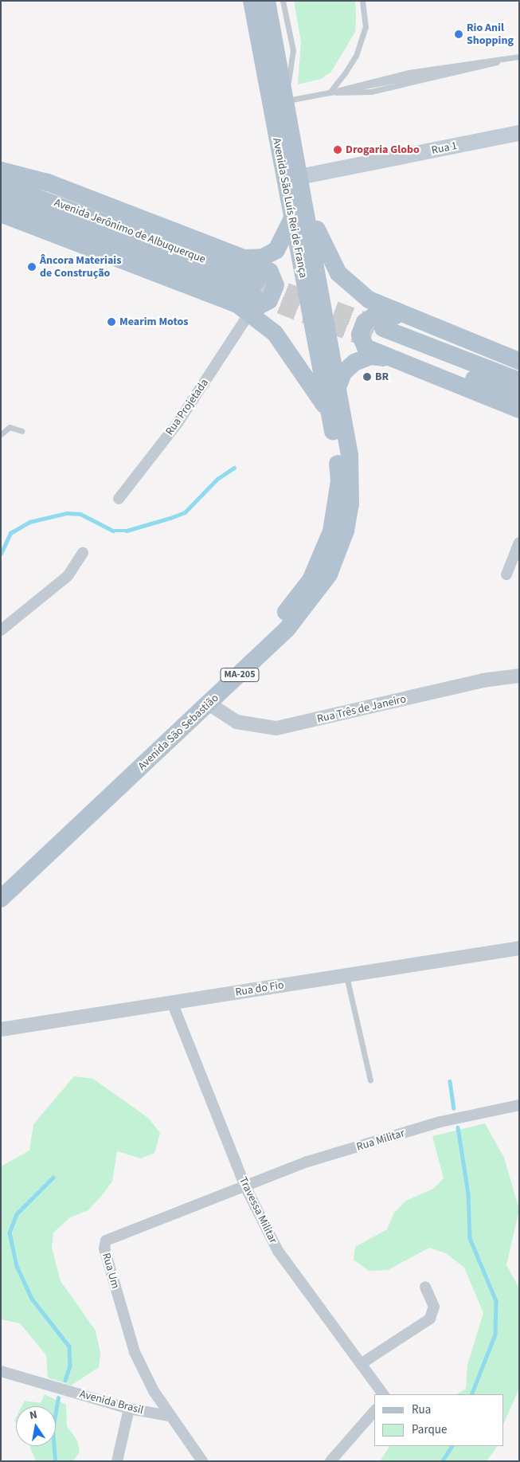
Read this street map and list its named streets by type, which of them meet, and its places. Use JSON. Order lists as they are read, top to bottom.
{
  "streets": {
    "main road": [
      "Rua 1",
      "Avenida São Luís Rei de França",
      "Avenida Jerônimo de Albuquerque",
      "MA-205",
      "Avenida São Sebastião"
    ],
    "street": [
      "Rua Projetada",
      "Rua Três de Janeiro",
      "Rua do Fio",
      "Rua Militar",
      "Travessa Militar",
      "Rua Um",
      "Avenida Brasil"
    ]
  },
  "crossings": [
    ["Rua 1", "Avenida São Luís Rei de França"],
    ["Avenida São Luís Rei de França", "Avenida São Sebastião"],
    ["Rua Três de Janeiro", "Avenida São Sebastião"],
    ["Rua do Fio", "Travessa Militar"],
    ["Rua Militar", "Travessa Militar"],
    ["Rua Militar", "Rua Um"],
    ["Travessa Militar", "Rua Um"],
    ["Rua Um", "Avenida Brasil"]
  ],
  "places": [
    "Rio Anil Shopping",
    "Drogaria Globo",
    "Âncora Materiais de Construção",
    "Mearim Motos",
    "BR"
  ],
  "legend": ["Rua", "Parque"],
  "north": "top"
}
